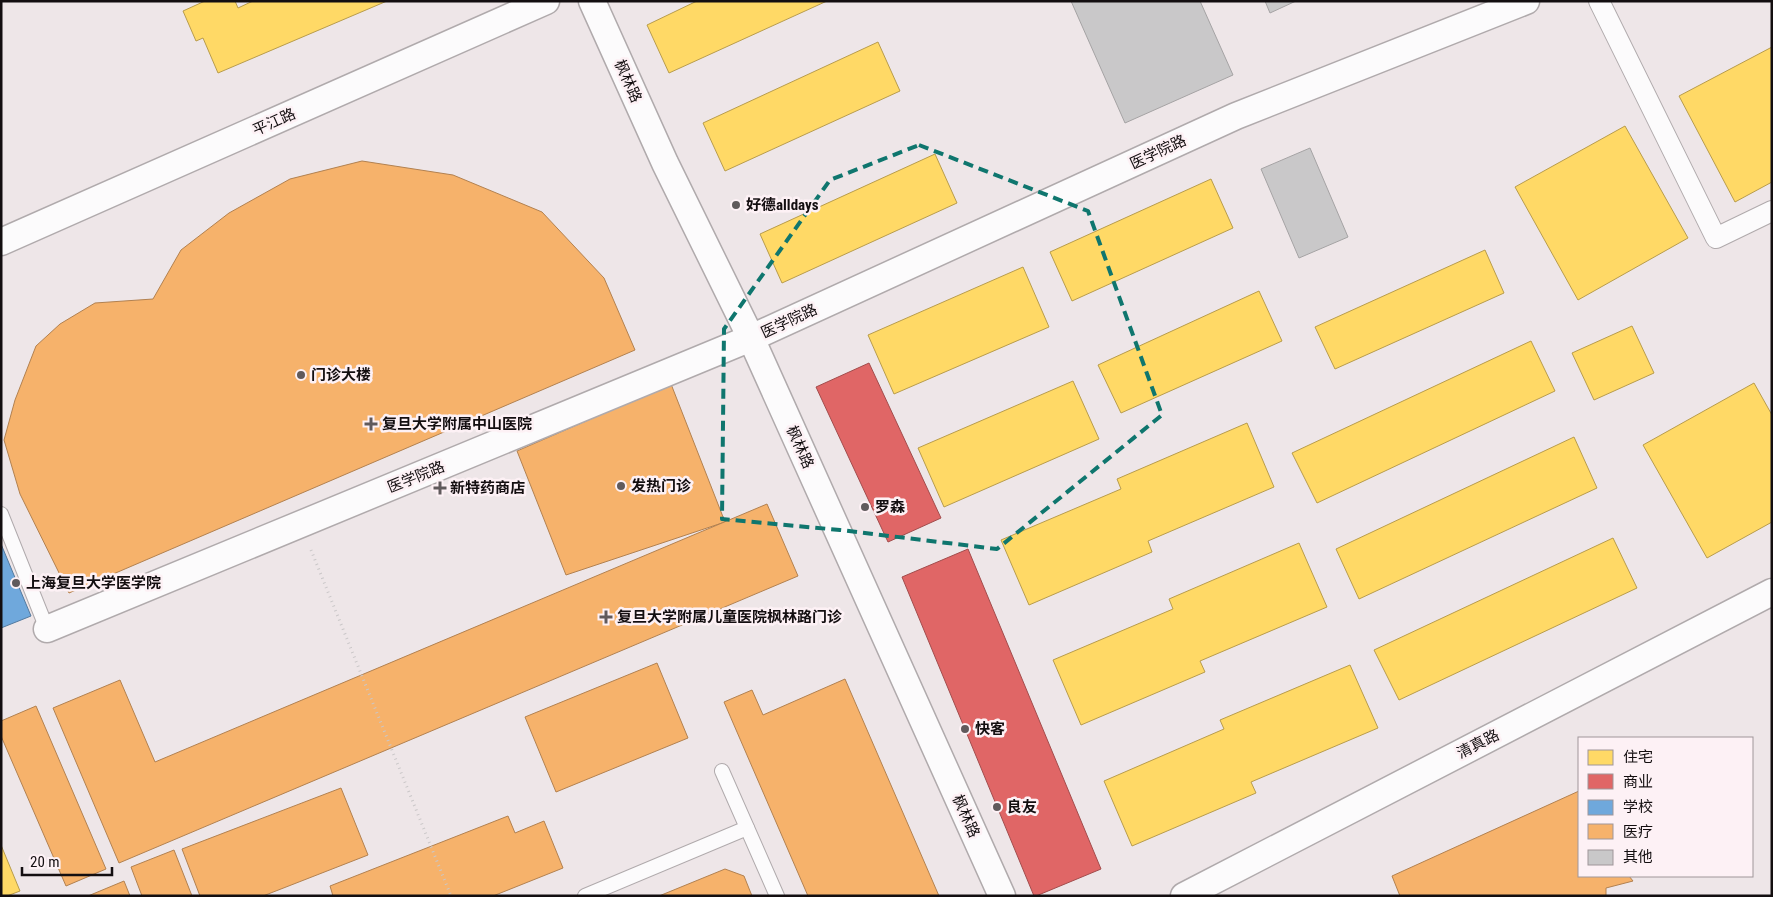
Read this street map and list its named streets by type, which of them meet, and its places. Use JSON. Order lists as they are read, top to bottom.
{
  "streets": {
    "street": [
      "枫林路",
      "平江路",
      "医学院路",
      "清真路"
    ]
  },
  "crossings": [
    ["枫林路", "医学院路"]
  ],
  "places": {
    "other": [
      "好德alldays",
      "门诊大楼",
      "发热门诊",
      "罗森",
      "上海复旦大学医学院",
      "快客",
      "良友"
    ],
    "health": ["复旦大学附属中山医院", "新特药商店", "复旦大学附属儿童医院枫林路门诊"]
  },
  "legend": [
    "住宅",
    "商业",
    "学校",
    "医疗",
    "其他"
  ],
  "scale_bar": "20 m"
}
